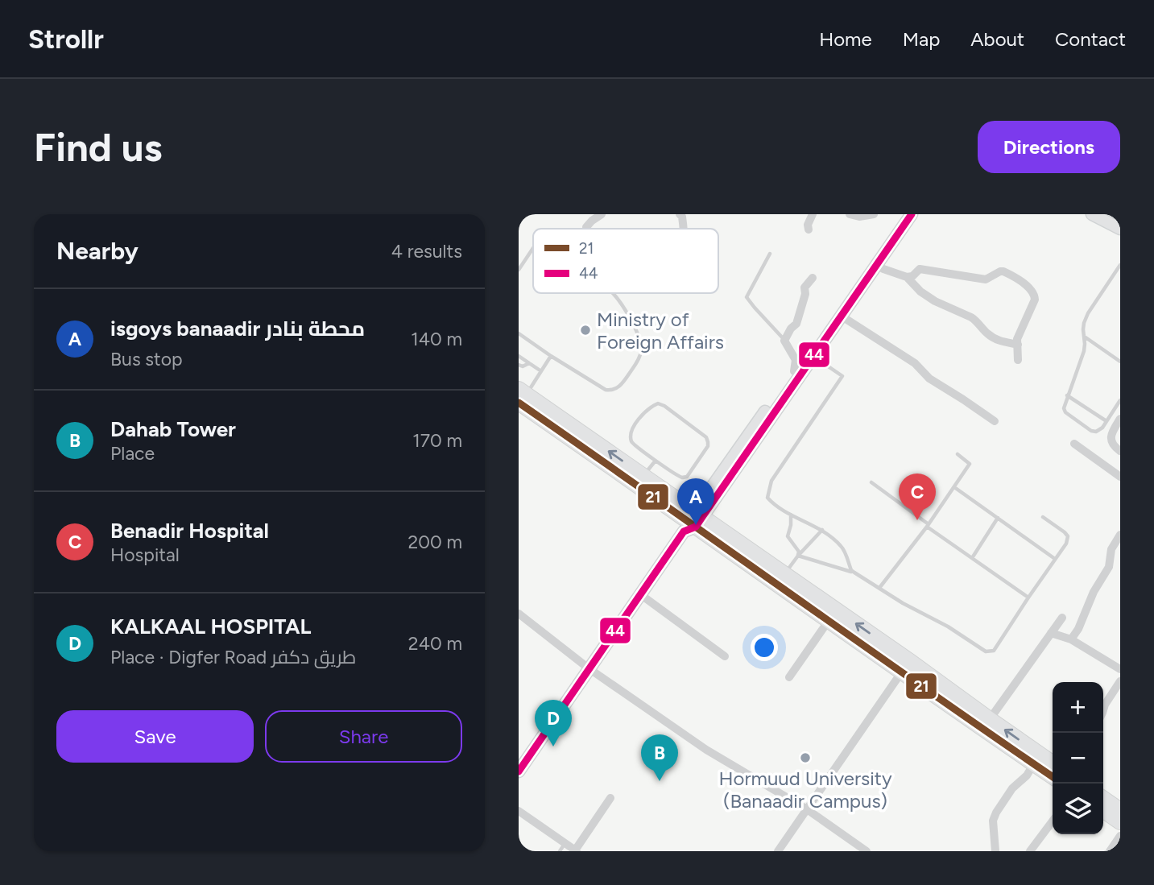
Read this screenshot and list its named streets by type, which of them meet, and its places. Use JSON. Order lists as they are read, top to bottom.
{
  "places": ["Ministry of Foreign Affairs", "Hormuud University (Banaadir Campus)"],
  "lines": ["transit line 44", "transit line 21"],
  "legend": ["21", "44"],
  "page": {
    "header": "Strollr",
    "nav": [
      "Home",
      "Map",
      "About",
      "Contact"
    ],
    "buttons": [
      "Directions",
      ["Save", "Share"]
    ],
    "title": "Find us",
    "heading": ["Nearby", "4 results"],
    "list": [
      {
        "mark": "A",
        "name": "isgoys banaadir محطة بنادر",
        "note": "Bus stop",
        "value": "140 m"
      },
      {
        "mark": "B",
        "name": "Dahab Tower",
        "note": "Place",
        "value": "170 m"
      },
      {
        "mark": "C",
        "name": "Benadir Hospital",
        "note": "Hospital",
        "value": "200 m"
      },
      {
        "mark": "D",
        "name": "KALKAAL HOSPITAL",
        "note": "Place · Digfer Road طريق دكفر",
        "value": "240 m"
      }
    ],
    "pins": [
      "C",
      "A",
      "D",
      "B"
    ],
    "map_buttons": ["+", "−"]
  }
}
